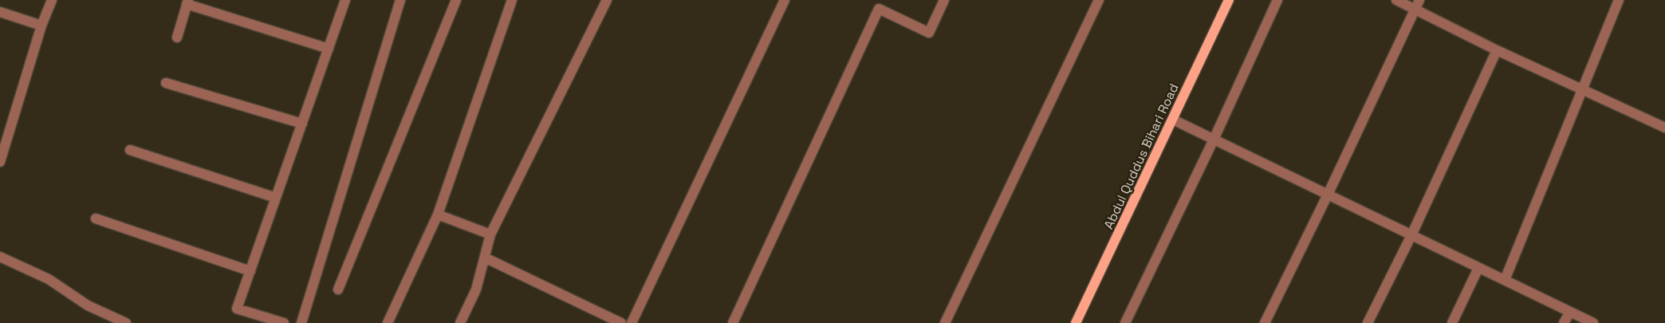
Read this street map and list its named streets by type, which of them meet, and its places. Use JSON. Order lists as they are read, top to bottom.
{
  "streets": {
    "main road": ["Abdul Quddus Bihari Road"]
  }
}
